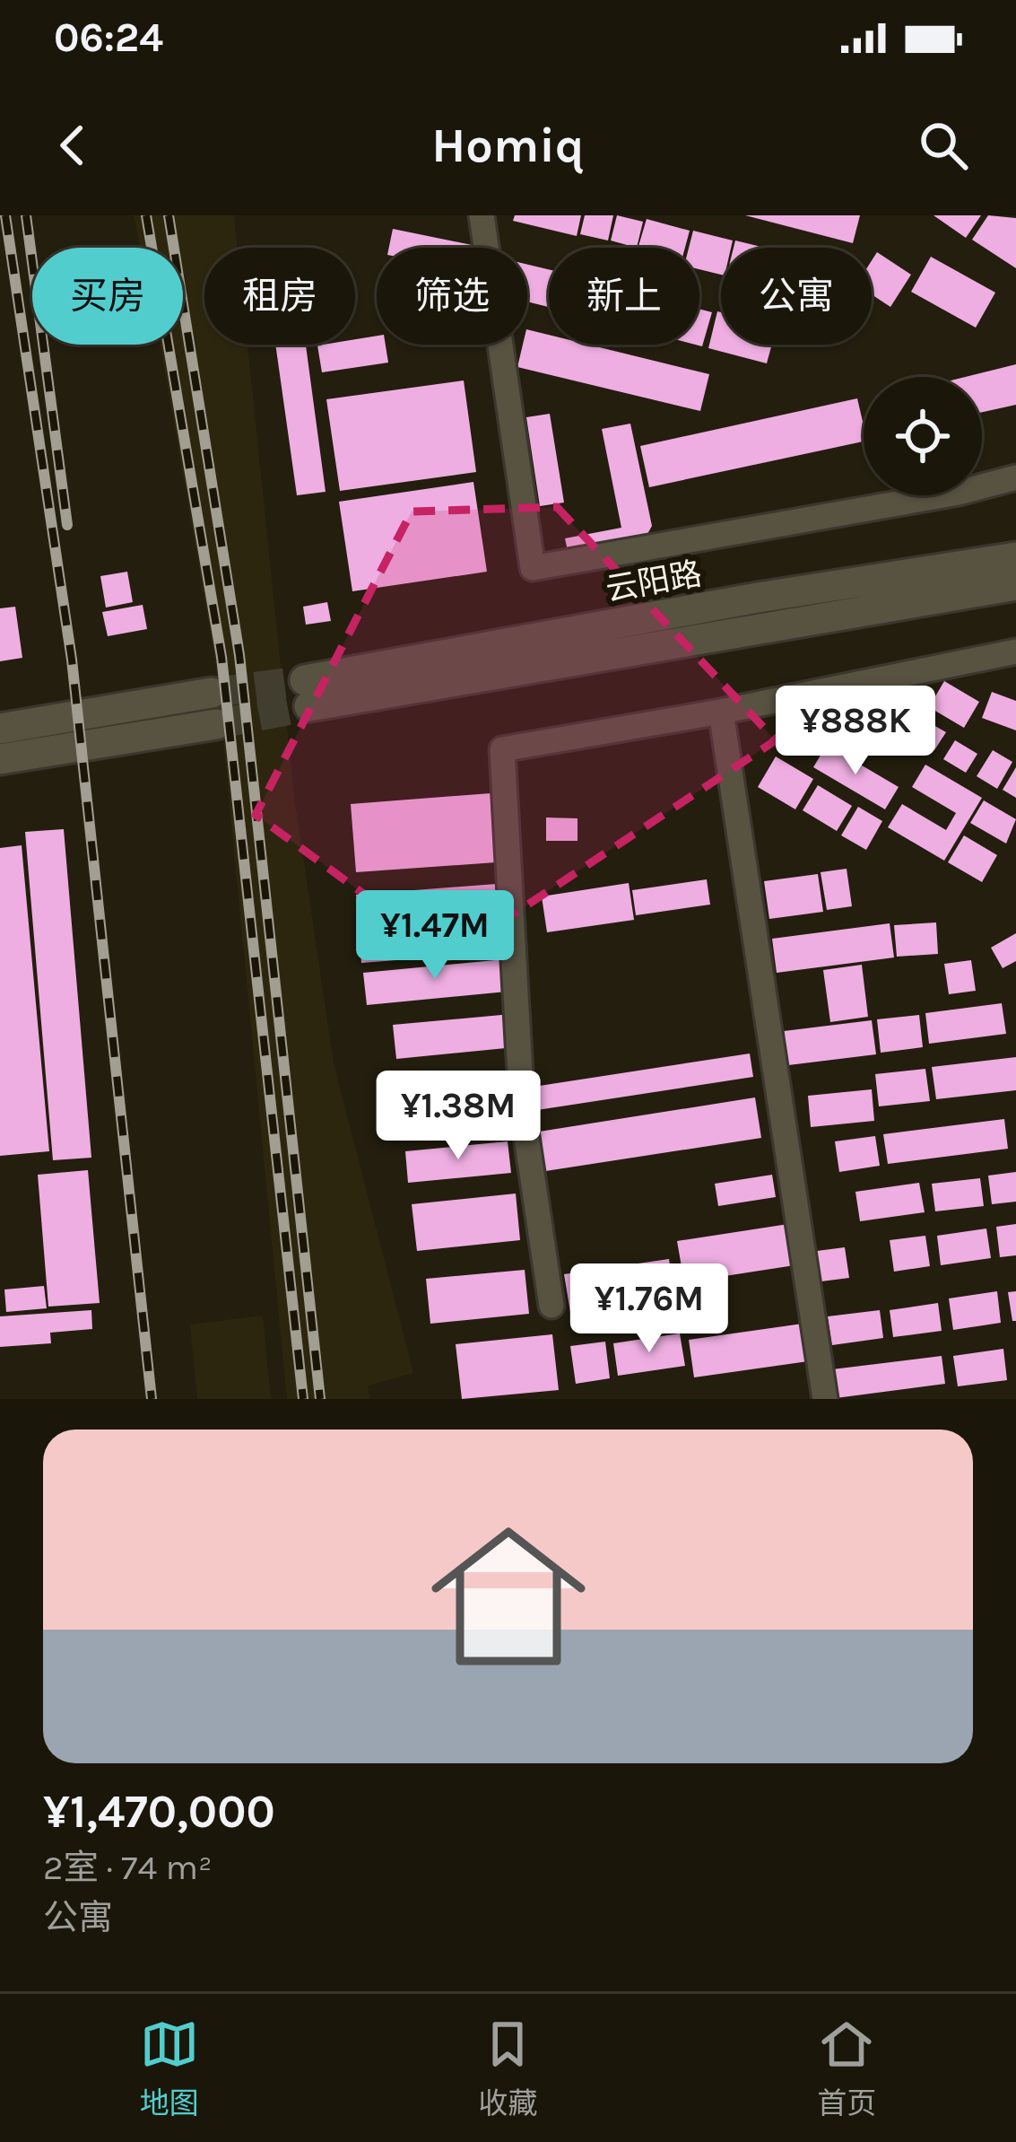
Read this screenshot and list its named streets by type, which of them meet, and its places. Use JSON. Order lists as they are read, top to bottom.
{
  "streets": {
    "street": ["云阳路"]
  },
  "page": {
    "status": "06:24",
    "header": "Homiq",
    "chip": [
      "买房",
      "租房",
      "筛选",
      "新上",
      "公寓"
    ],
    "price": [
      "¥888K",
      "¥1.47M",
      "¥1.38M",
      "¥1.76M"
    ],
    "list": [
      {
        "name": "¥1,470,000",
        "note": "2室 · 74 m² · 公寓"
      }
    ],
    "tabs": ["地图", "收藏", "首页"]
  }
}
